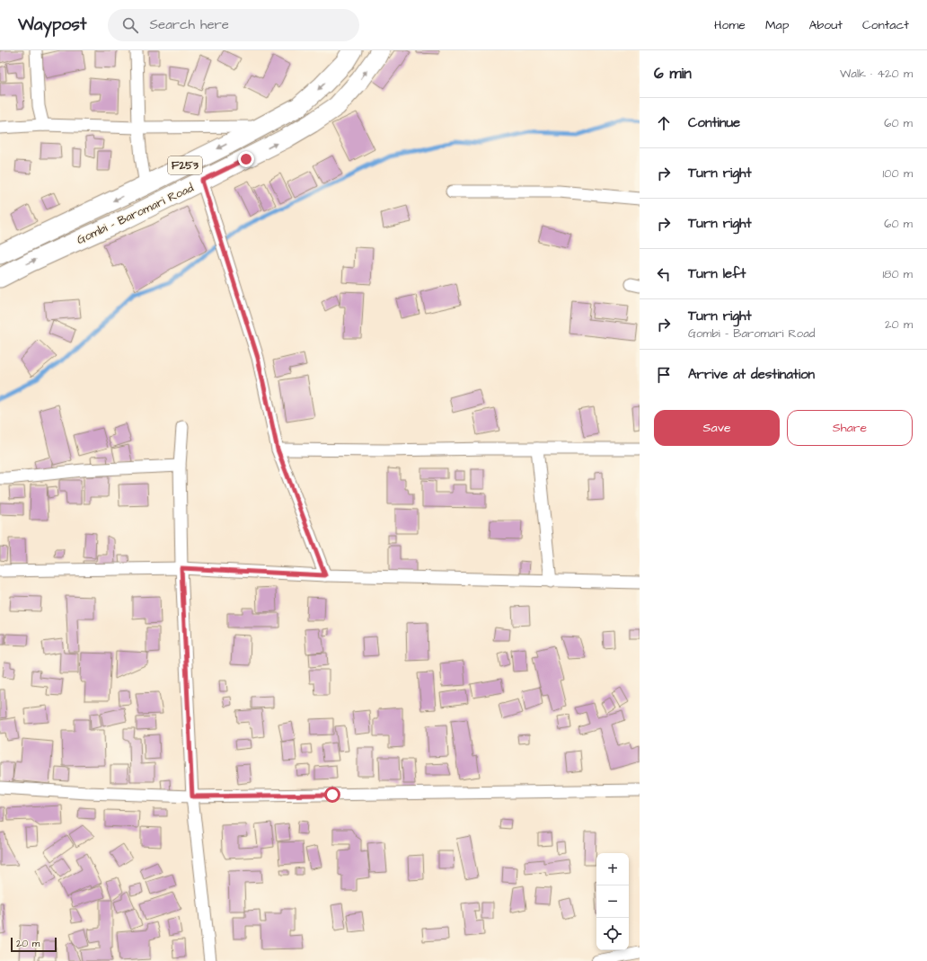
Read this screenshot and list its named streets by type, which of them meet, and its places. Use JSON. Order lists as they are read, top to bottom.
{
  "streets": {
    "main road": ["F253", "Gombi - Baromari Road"]
  },
  "scale_bar": "20 m",
  "page": {
    "header": "Waypost",
    "search": "Search here",
    "nav": [
      "Home",
      "Map",
      "About",
      "Contact"
    ],
    "heading": ["6 min", "Walk · 420 m"],
    "list": [
      ["Continue", "60 m"],
      ["Turn right", "100 m"],
      ["Turn right", "60 m"],
      ["Turn left", "180 m"],
      ["Turn right", "Gombi - Baromari Road", "20 m"],
      "Arrive at destination"
    ],
    "buttons": ["Save", "Share"],
    "map_buttons": ["+", "−"],
    "scale": "20 m"
  }
}
